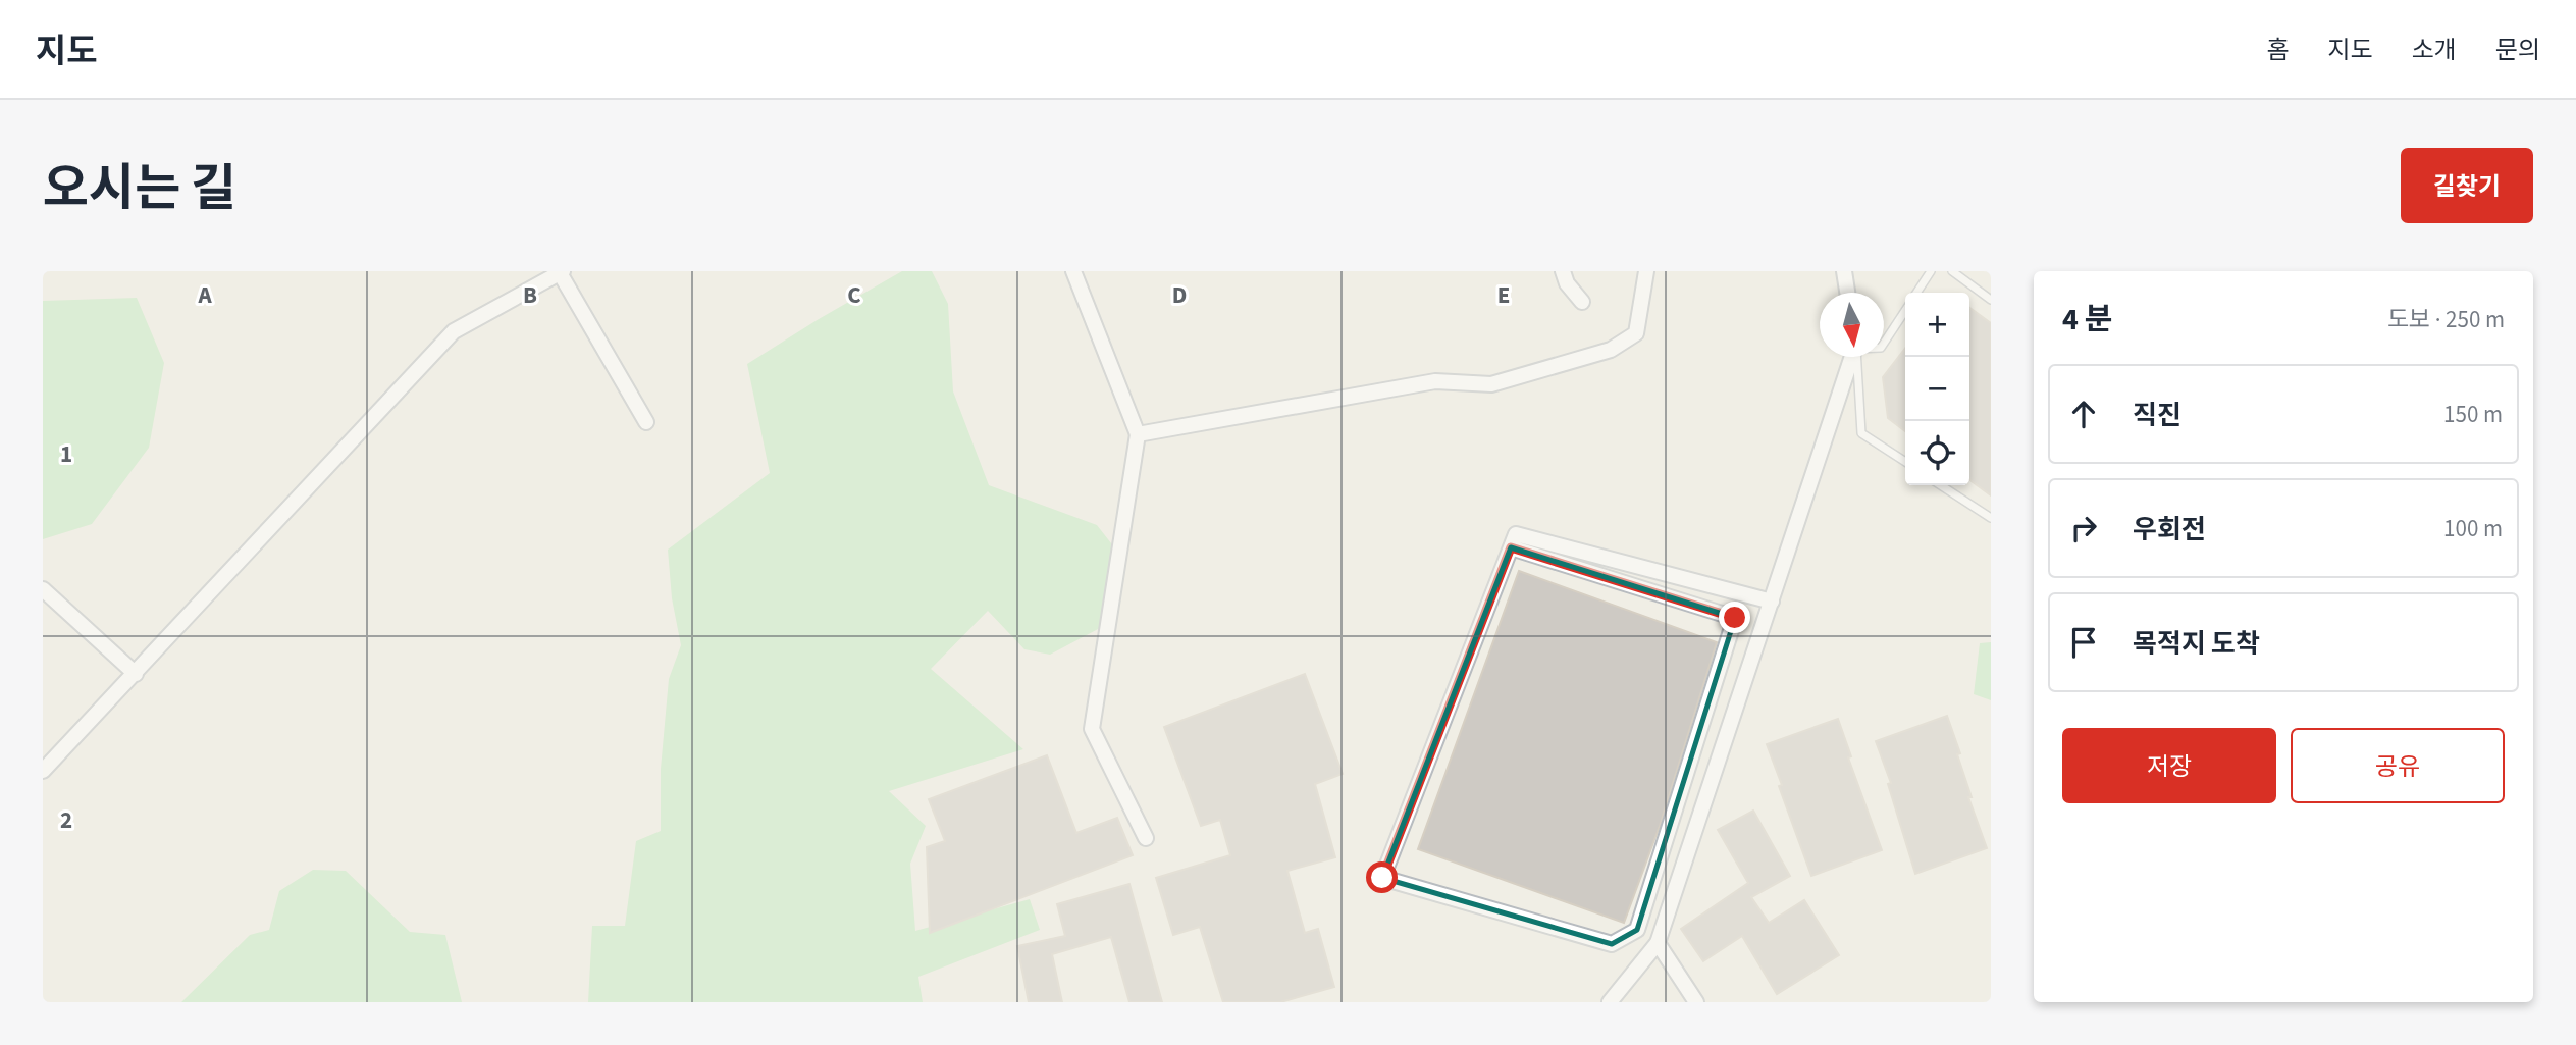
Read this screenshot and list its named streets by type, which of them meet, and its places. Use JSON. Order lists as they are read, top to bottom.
{
  "north": "bottom",
  "page": {
    "header": "지도",
    "nav": [
      "홈",
      "지도",
      "소개",
      "문의"
    ],
    "title": "오시는 길",
    "buttons": [
      "길찾기",
      ["저장", "공유"]
    ],
    "heading": ["4 분", "도보 · 250 m"],
    "map_buttons": ["+", "−"],
    "list": [
      ["직진", "150 m"],
      ["우회전", "100 m"],
      "목적지 도착"
    ]
  },
  "grid": {
    "columns": [
      "A",
      "B",
      "C",
      "D",
      "E"
    ],
    "rows": ["1", "2"]
  }
}
